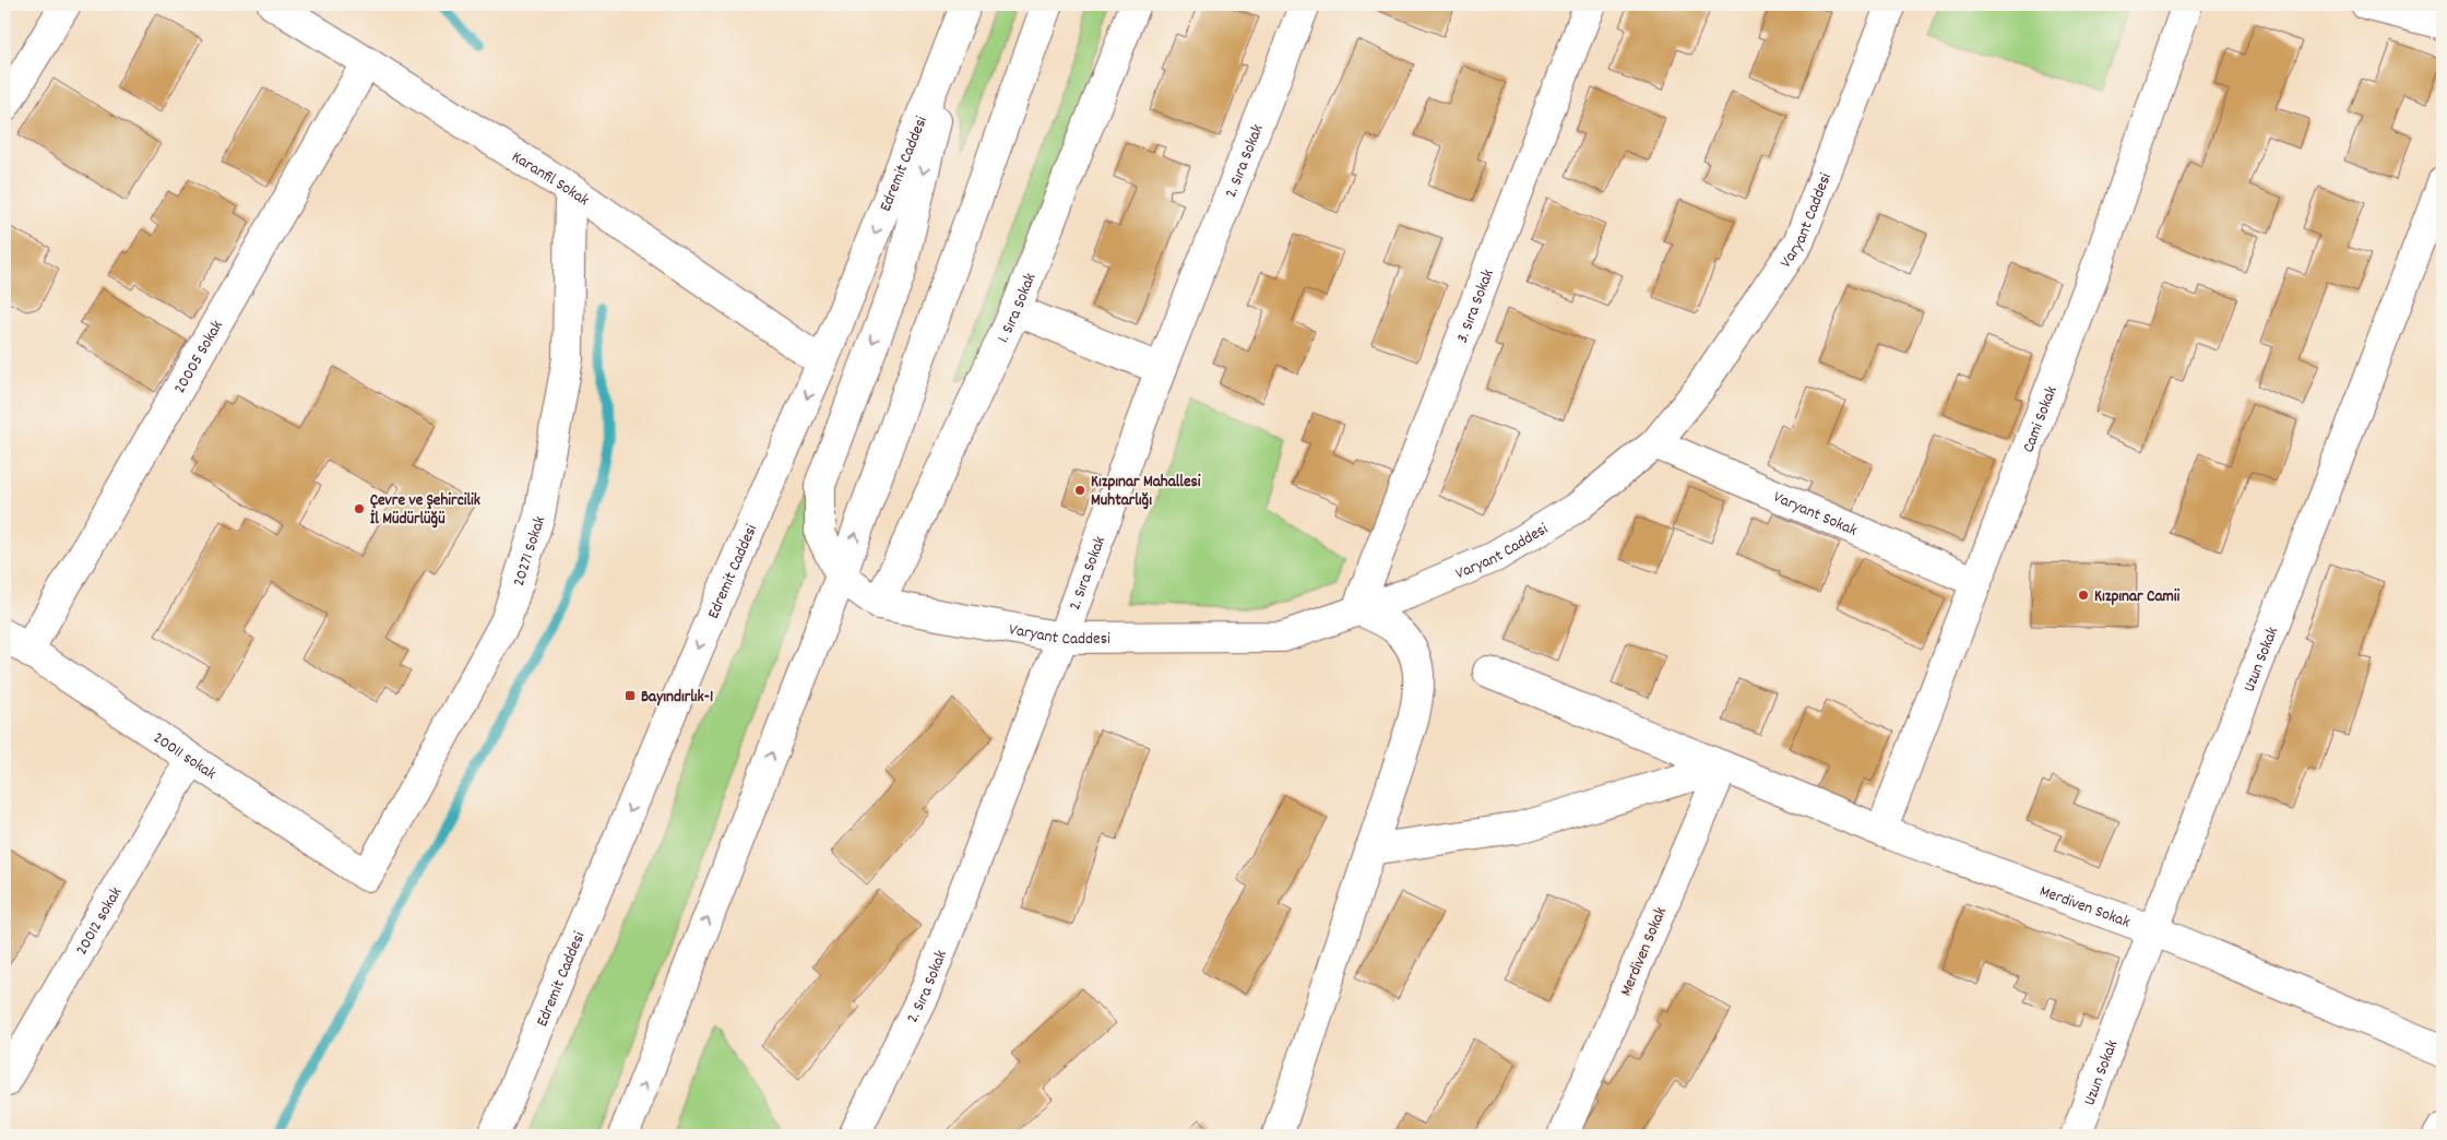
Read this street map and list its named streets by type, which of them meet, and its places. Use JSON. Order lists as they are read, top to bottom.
{
  "streets": {
    "main road": [
      "2. Sıra Sokak",
      "Edremit Caddesi",
      "Karanfil Sokak",
      "Varyant Caddesi",
      "1. Sıra Sokak",
      "3. Sıra Sokak",
      "20005 Sokak",
      "Cami Sokak",
      "Varyant Sokak",
      "20271 Sokak",
      "Uzun Sokak",
      "20011 sokak",
      "Merdiven Sokak",
      "20012 sokak"
    ]
  },
  "crossings": [
    ["2. Sıra Sokak", "Varyant Caddesi"],
    ["Edremit Caddesi", "Karanfil Sokak"],
    ["Karanfil Sokak", "20005 Sokak"],
    ["Karanfil Sokak", "20271 Sokak"],
    ["Varyant Caddesi", "1. Sıra Sokak"],
    ["Varyant Caddesi", "3. Sıra Sokak"],
    ["Varyant Caddesi", "Varyant Sokak"],
    ["20005 Sokak", "20011 sokak"],
    ["Cami Sokak", "Varyant Sokak"],
    ["Cami Sokak", "Merdiven Sokak"],
    ["20271 Sokak", "20011 sokak"],
    ["Uzun Sokak", "Merdiven Sokak"],
    ["20011 sokak", "20012 sokak"]
  ],
  "places": {
    "other": ["Kızpınar Mahallesi Muhtarlığı", "Çevre ve Şehircilik İl Müdürlüğü", "Kızpınar Camii"],
    "transit": ["Bayındırlık-1"]
  }
}
